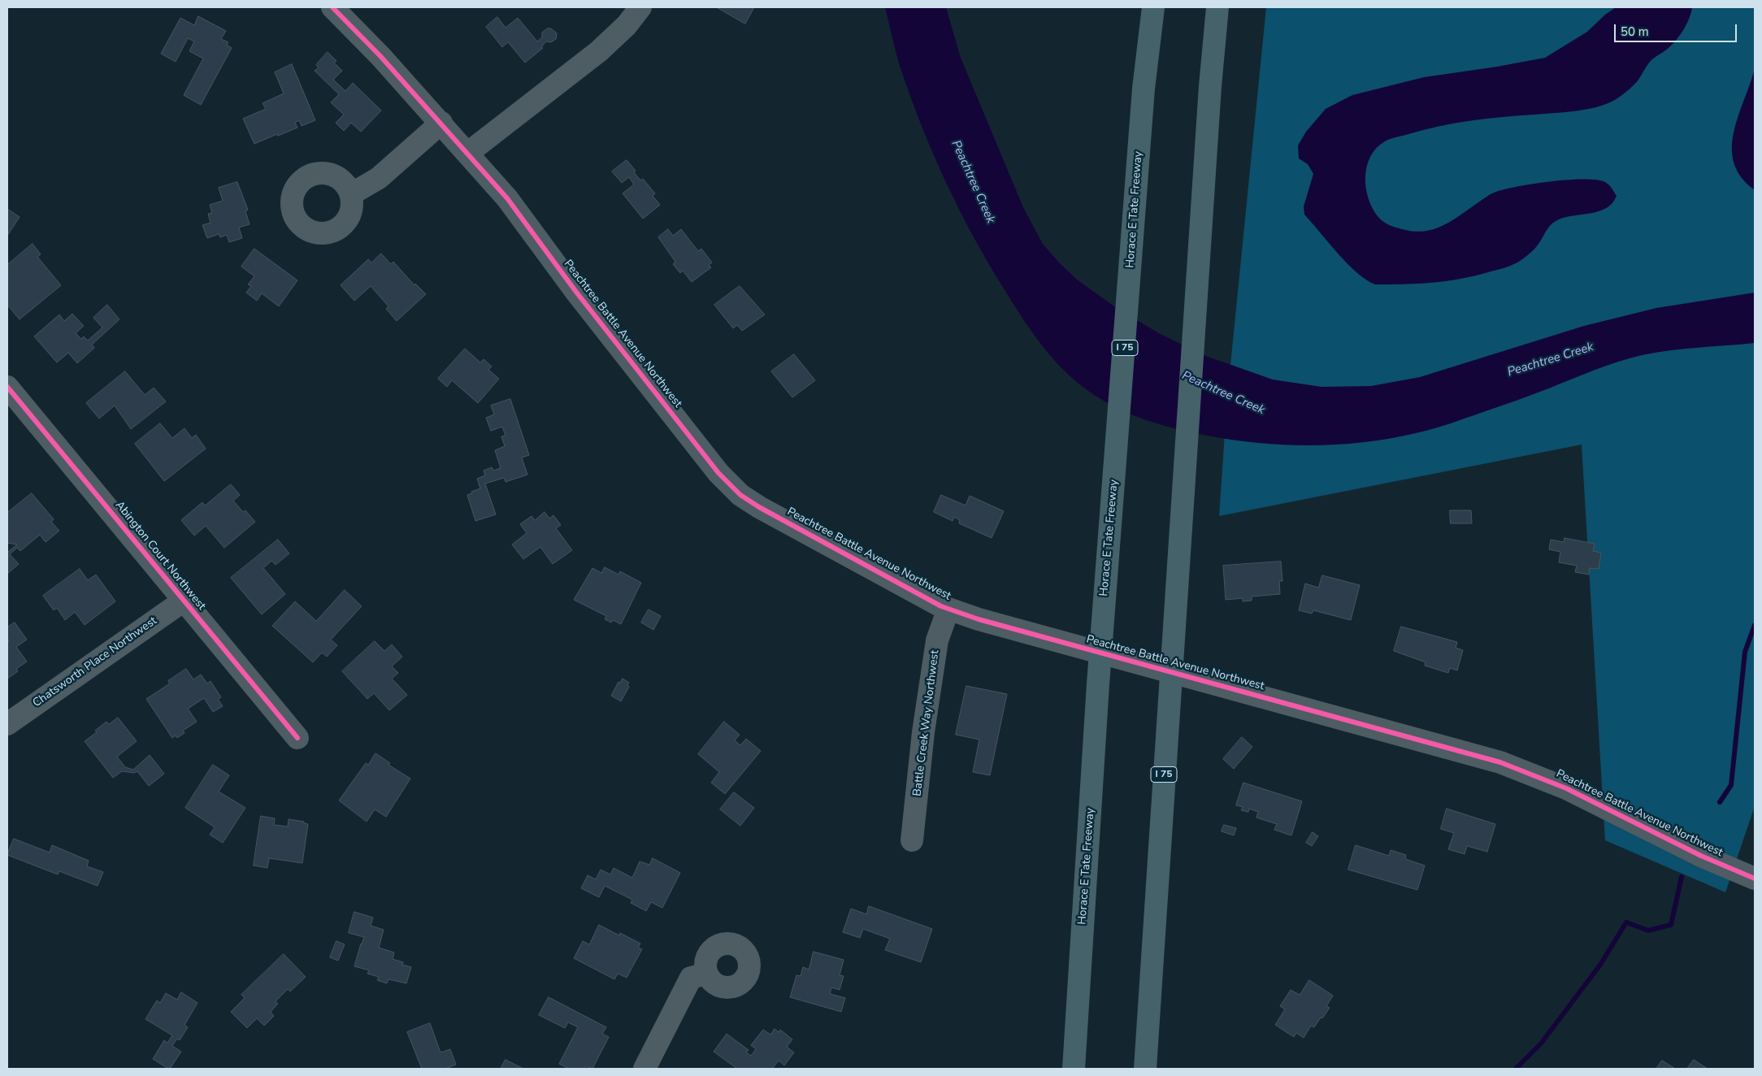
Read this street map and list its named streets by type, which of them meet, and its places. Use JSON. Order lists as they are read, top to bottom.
{
  "streets": {
    "highway": ["Horace E Tate Freeway", "I 75"],
    "street": [
      "Peachtree Battle Avenue Northwest",
      "Abington Court Northwest",
      "Chatsworth Place Northwest",
      "Battle Creek Way Northwest"
    ]
  },
  "crossings": [
    ["Peachtree Battle Avenue Northwest", "Battle Creek Way Northwest"],
    ["Abington Court Northwest", "Chatsworth Place Northwest"]
  ],
  "water": ["Peachtree Creek"],
  "scale_bar": "50 m"
}
